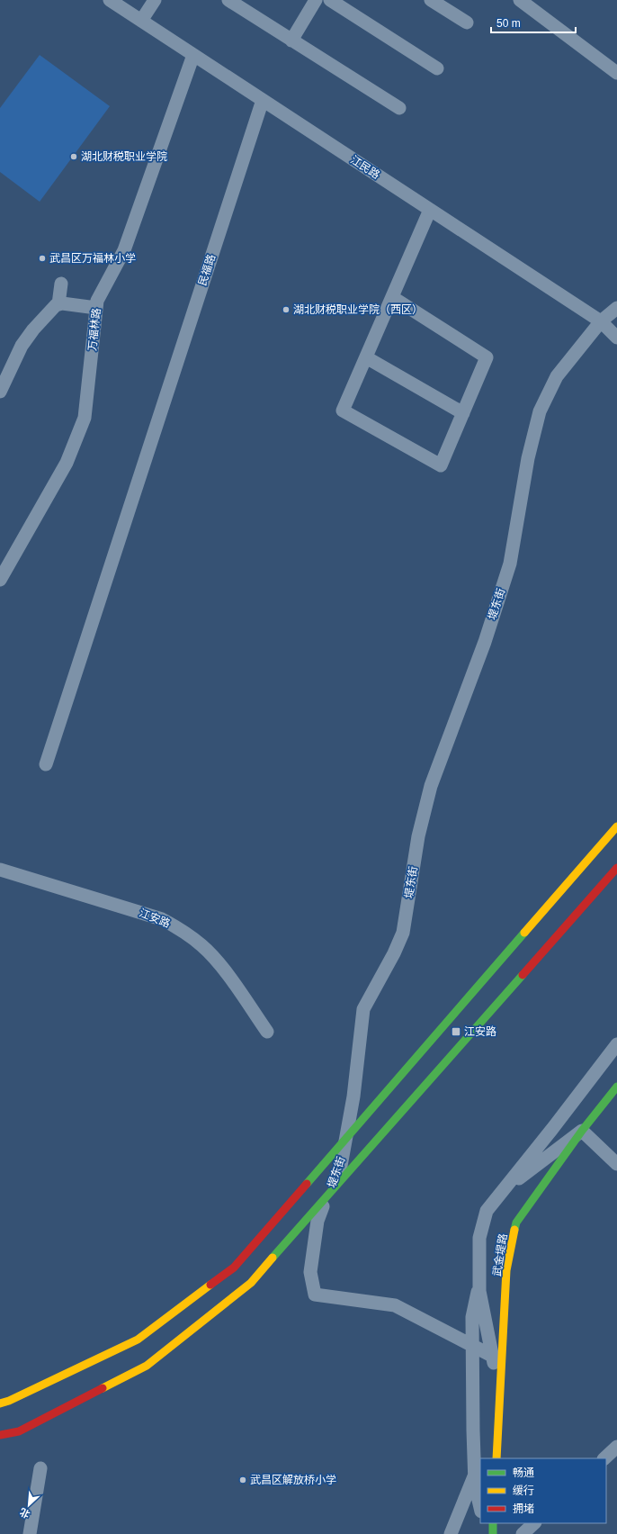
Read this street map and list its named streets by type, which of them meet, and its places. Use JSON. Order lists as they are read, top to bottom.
{
  "streets": {
    "main road": ["武金堤路"],
    "street": [
      "江民路",
      "民福路",
      "万福林路",
      "堤东街",
      "江安路"
    ]
  },
  "crossings": [
    ["江民路", "民福路"],
    ["江民路", "万福林路"],
    ["江民路", "堤东街"]
  ],
  "places": {
    "other": [
      "湖北财税职业学院",
      "武昌区万福林小学",
      "湖北财税职业学院（西区）",
      "武昌区解放桥小学"
    ],
    "transit": ["江安路"]
  },
  "legend": ["畅通", "缓行", "拥堵"],
  "scale_bar": "50 m",
  "north": "bottom left"
}
